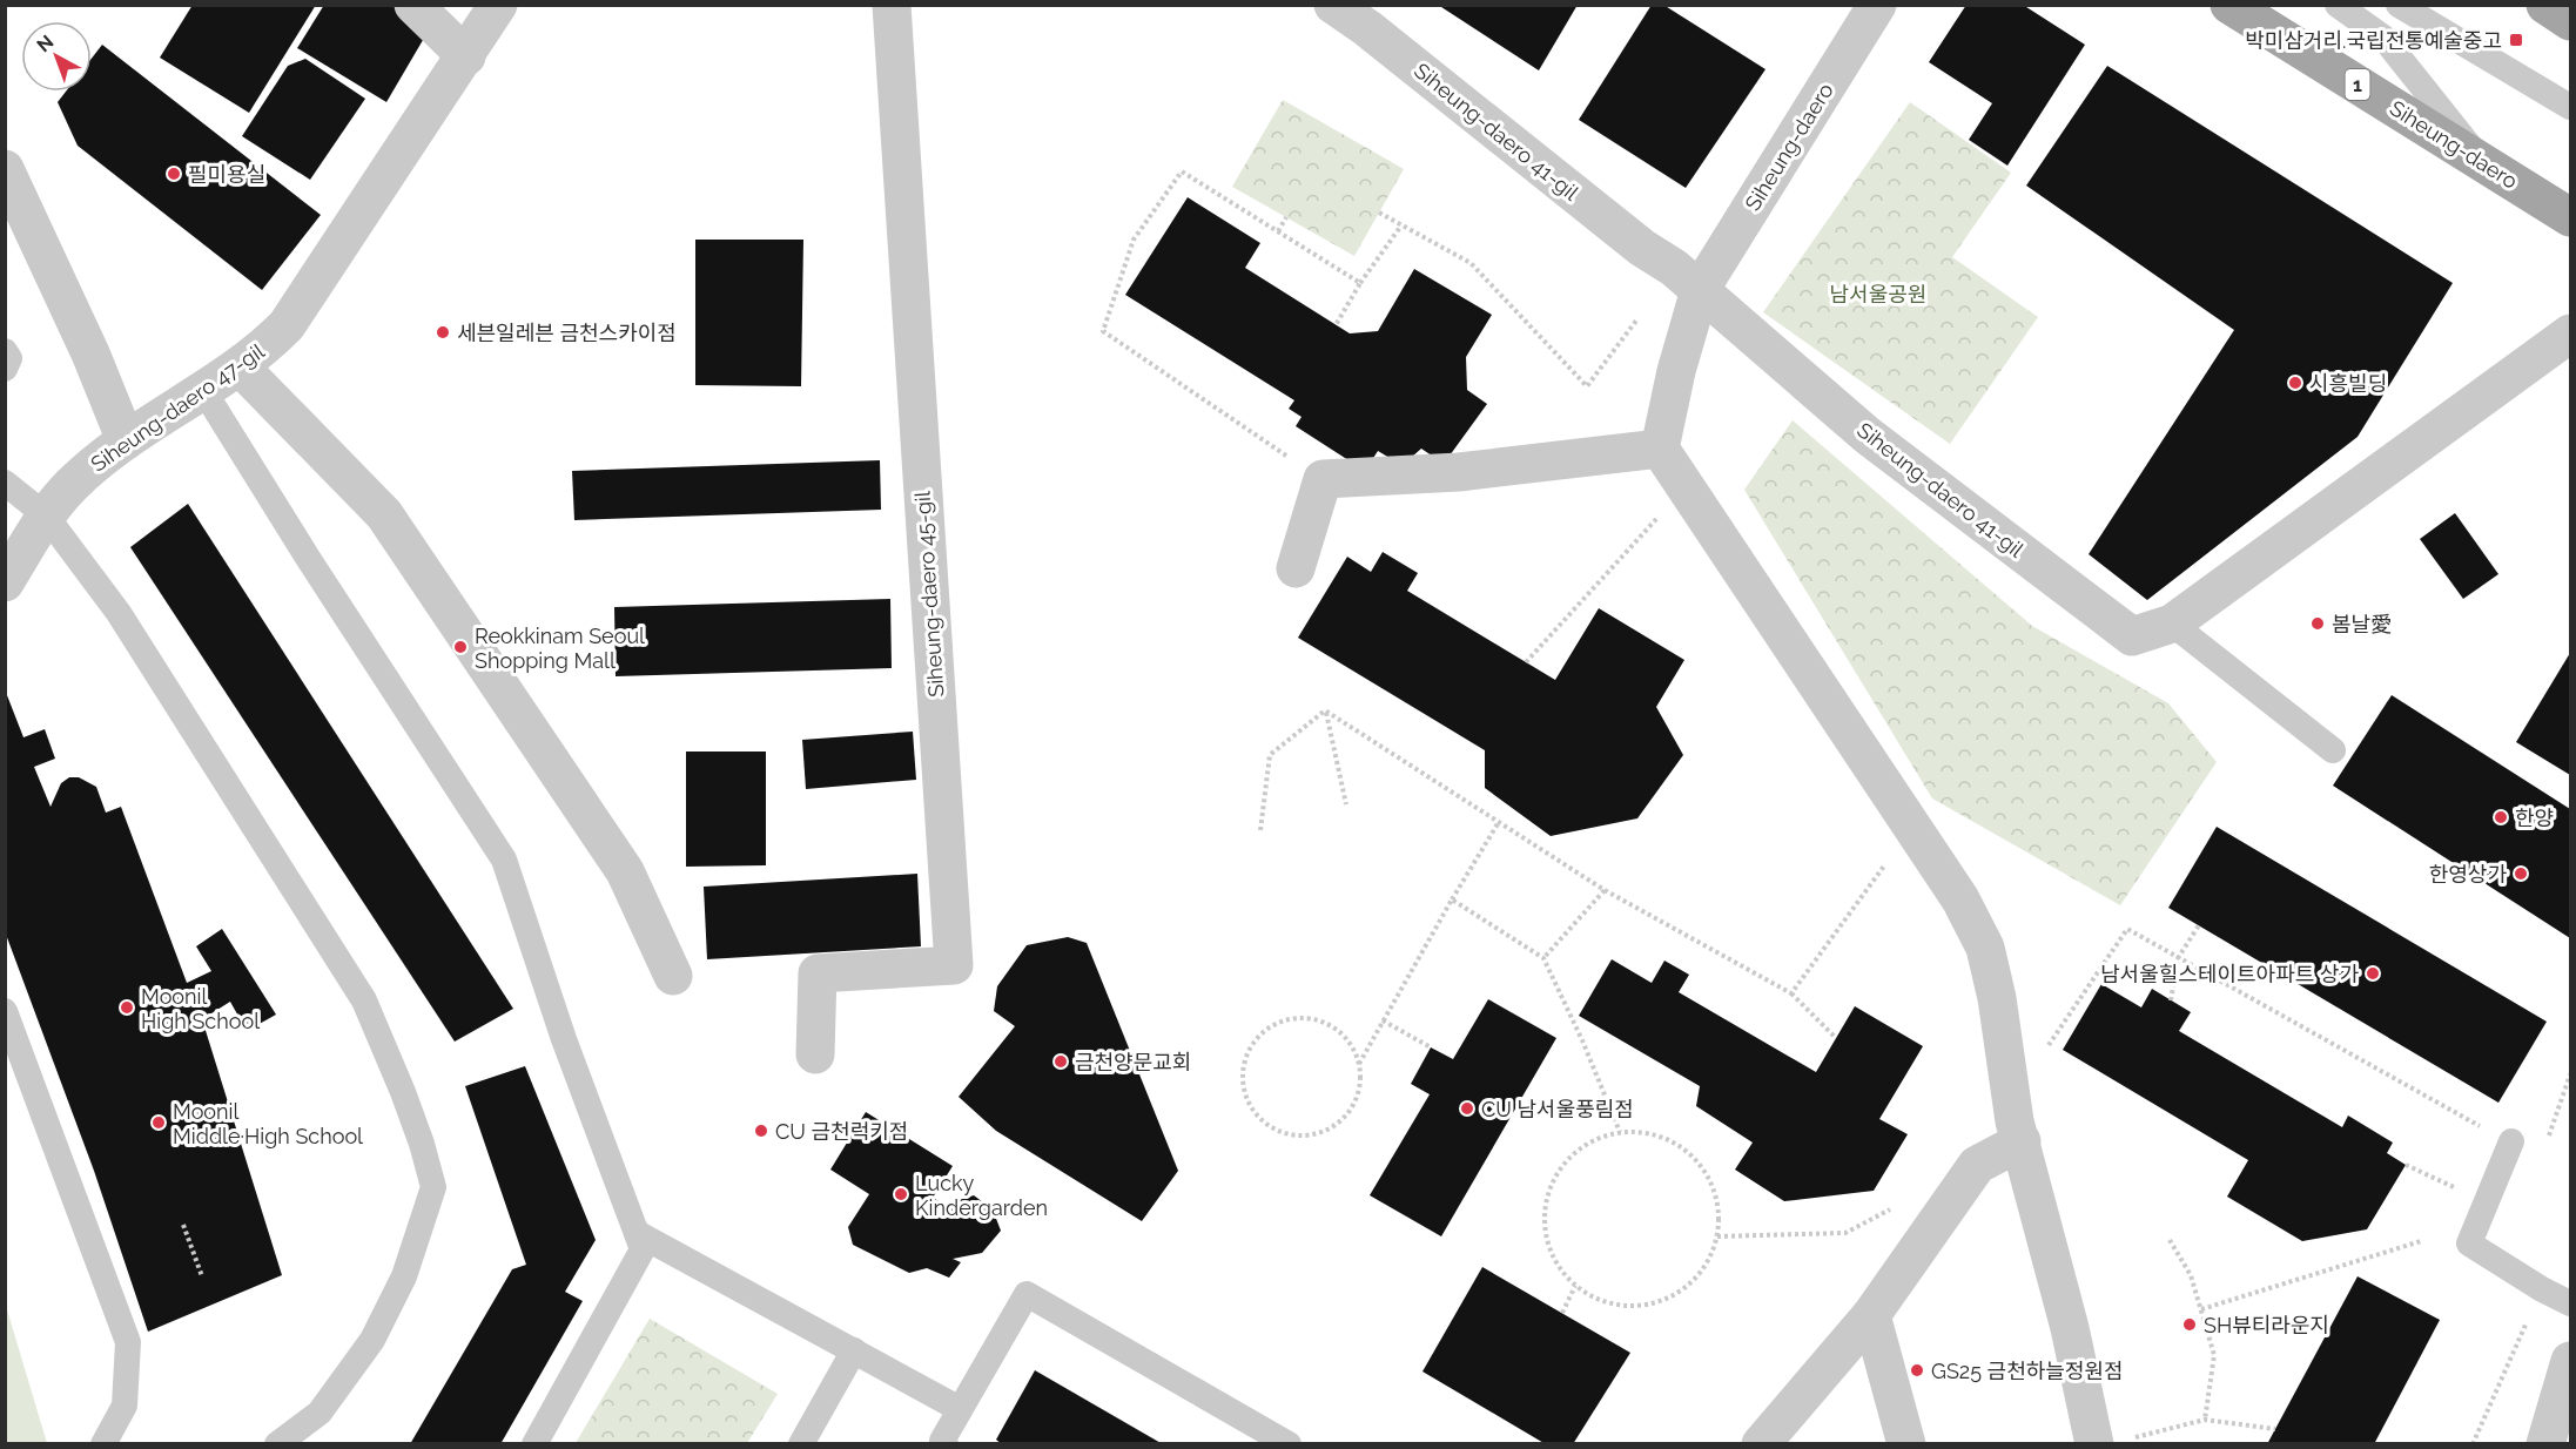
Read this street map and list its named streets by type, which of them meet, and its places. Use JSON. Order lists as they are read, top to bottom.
{
  "streets": {
    "main road": ["1", "Siheung-daero"],
    "street": ["Siheung-daero 41-gil", "Siheung-daero 47-gil", "Siheung-daero 45-gil"]
  },
  "crossings": [
    ["Siheung-daero 41-gil", "Siheung-daero"]
  ],
  "parks": ["남서울공원"],
  "places": {
    "transit": ["박미삼거리.국립전통예술중고"],
    "other": [
      "필미용실",
      "세븐일레븐 금천스카이점",
      "시흥빌딩",
      "봄날愛",
      "Reokkinam Seoul Shopping Mall",
      "한양",
      "한영상가",
      "남서울힐스테이트아파트 상가",
      "Moonil High School",
      "금천양문교회",
      "CU 남서울풍림점",
      "Moonil Middle·High School",
      "CU 금천럭키점",
      "Lucky Kindergarden",
      "SH뷰티라운지",
      "GS25 금천하늘정원점"
    ]
  },
  "north": "top left"
}
